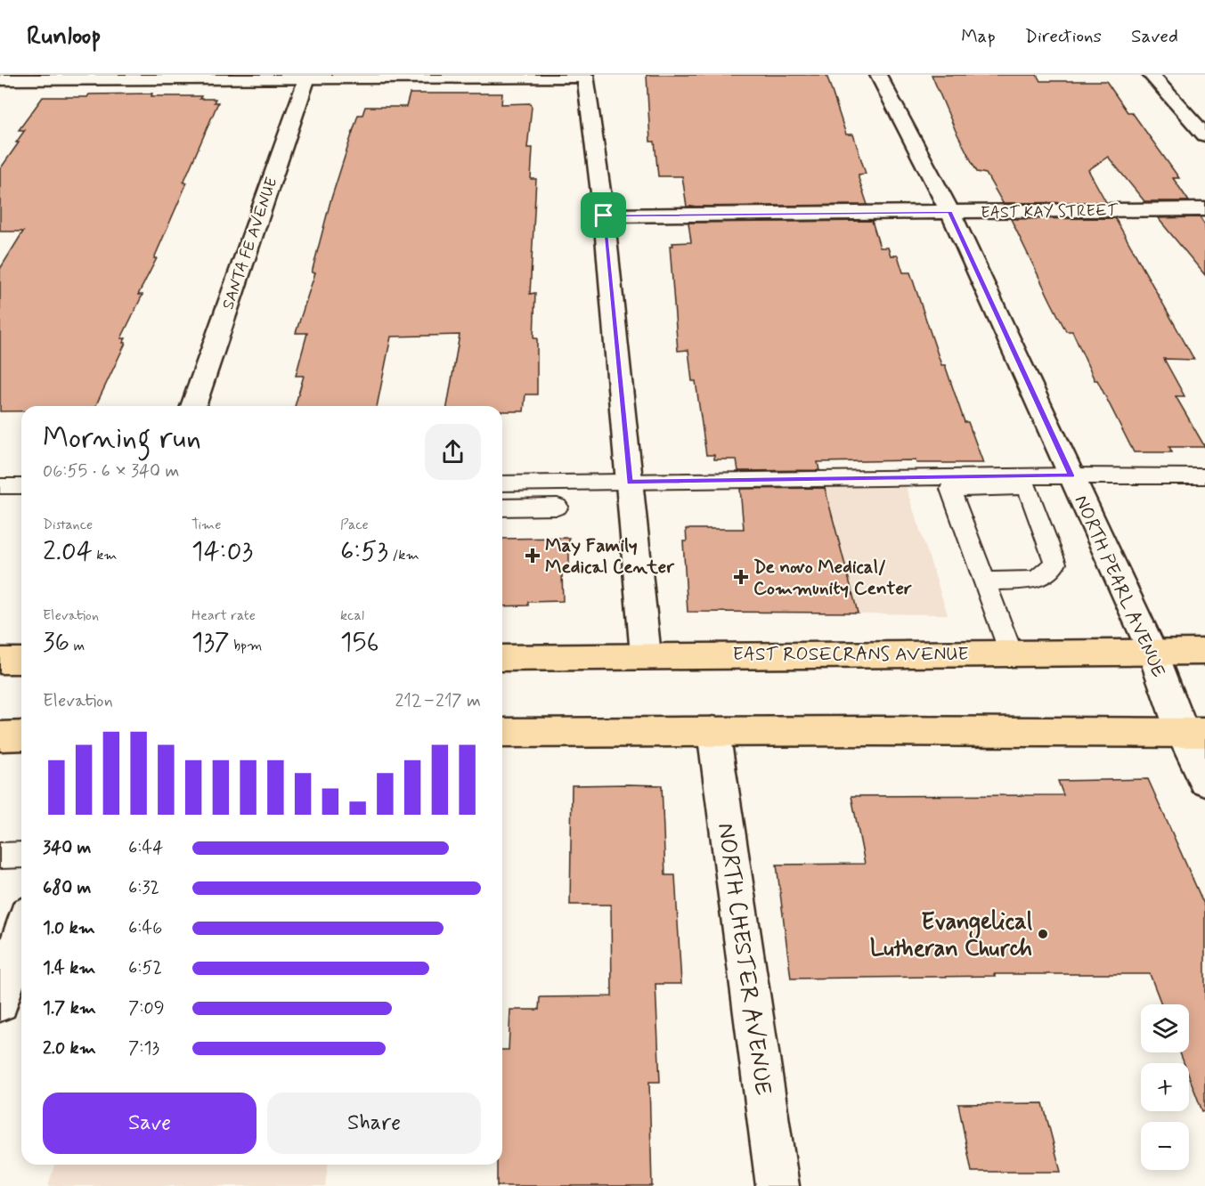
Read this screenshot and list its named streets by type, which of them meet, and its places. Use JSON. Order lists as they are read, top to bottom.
{
  "streets": {
    "main road": ["EAST ROSECRANS AVENUE"],
    "street": [
      "EAST KAY STREET",
      "SANTA FE AVENUE",
      "NORTH PEARL AVENUE",
      "NORTH CHESTER AVENUE"
    ]
  },
  "crossings": [
    ["EAST KAY STREET", "NORTH PEARL AVENUE"],
    ["NORTH PEARL AVENUE", "EAST ROSECRANS AVENUE"]
  ],
  "places": {
    "health": ["May Family Medical Center", "De novo Medical/ Community Center"],
    "other": ["Evangelical Lutheran Church"]
  },
  "page": {
    "header": "Runloop",
    "nav": ["Map", "Directions", "Saved"],
    "heading": ["Morning run", "06:55 · 6 × 340 m"],
    "stats": [
      ["Distance", "2.04 km"],
      ["Time", "14:03"],
      ["Pace", "6:53 /km"],
      ["Elevation", "36 m"],
      ["Heart rate", "137 bpm"],
      ["kcal", "156"]
    ],
    "chart": ["Elevation", "212–217 m"],
    "list": [
      {
        "name": "340 m",
        "note": "6:44"
      },
      {
        "name": "680 m",
        "note": "6:32"
      },
      {
        "name": "1.0 km",
        "note": "6:46"
      },
      {
        "name": "1.4 km",
        "note": "6:52"
      },
      {
        "name": "1.7 km",
        "note": "7:09"
      },
      {
        "name": "2.0 km",
        "note": "7:13"
      }
    ],
    "map_buttons": ["+", "−"],
    "buttons": ["Save", "Share"]
  }
}
